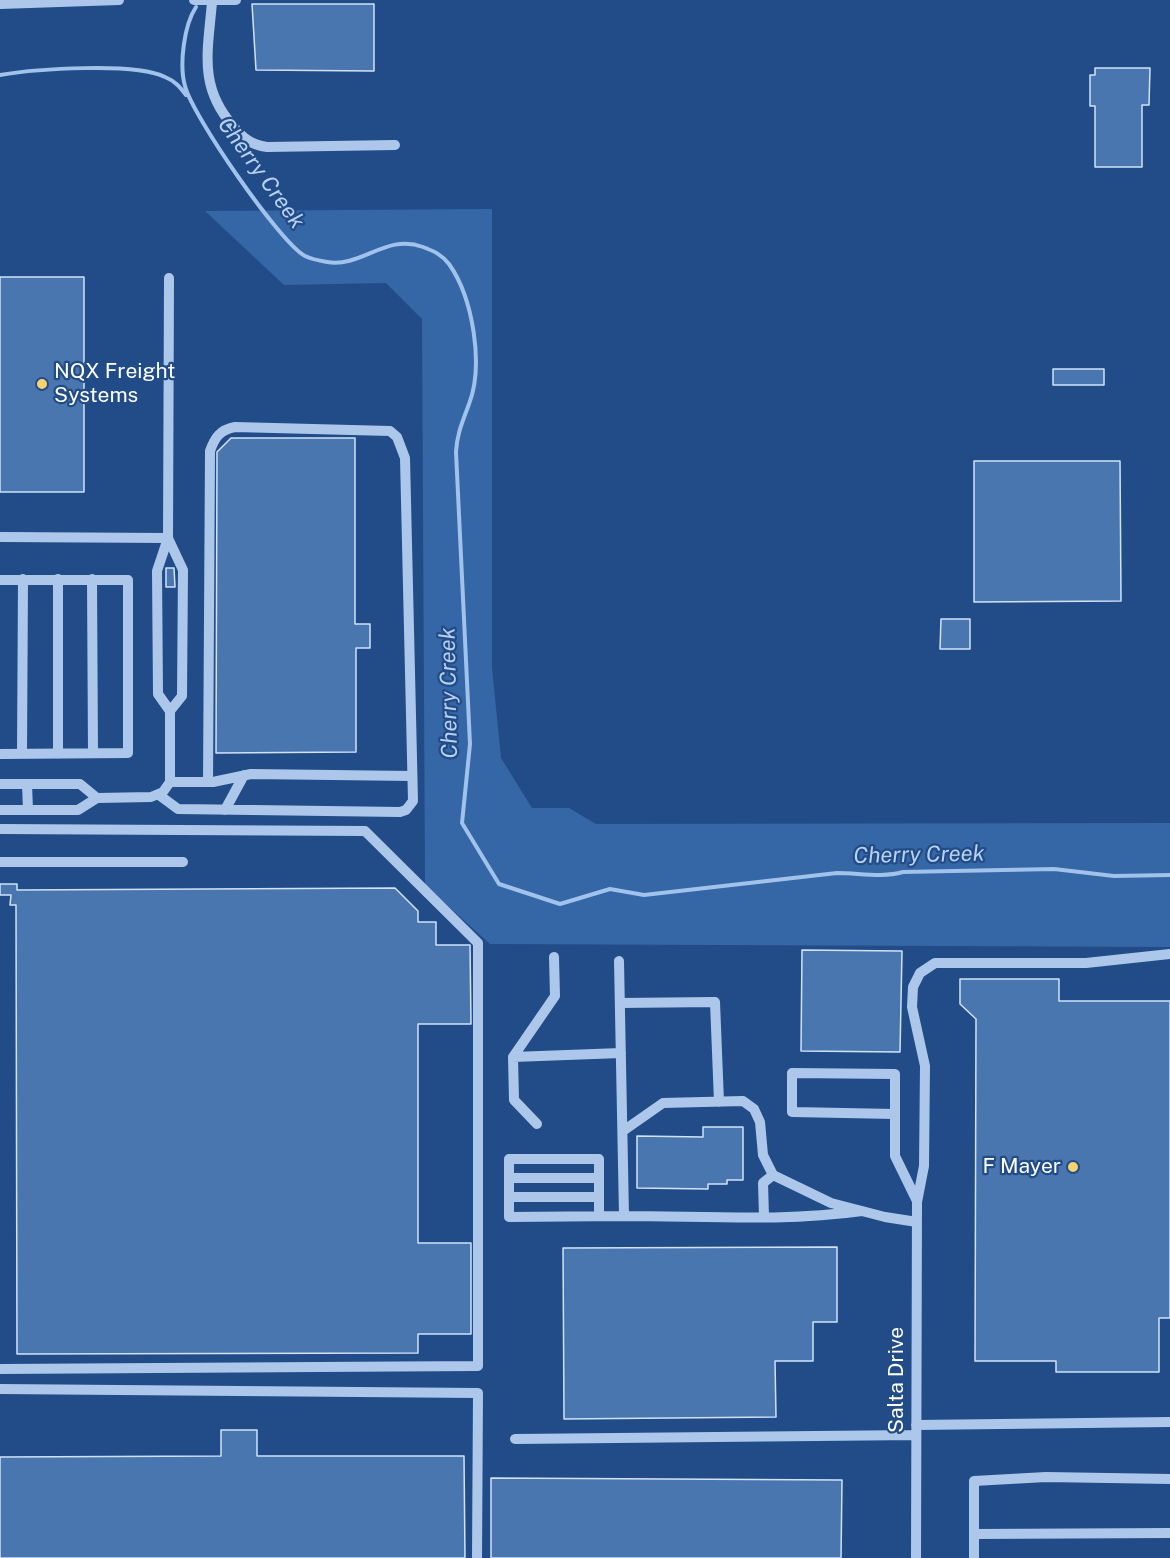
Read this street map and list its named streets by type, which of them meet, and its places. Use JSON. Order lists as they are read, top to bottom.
{
  "streets": {
    "street": ["Salta Drive"]
  },
  "water": ["Cherry Creek"],
  "places": ["NQX Freight Systems", "F Mayer"]
}
